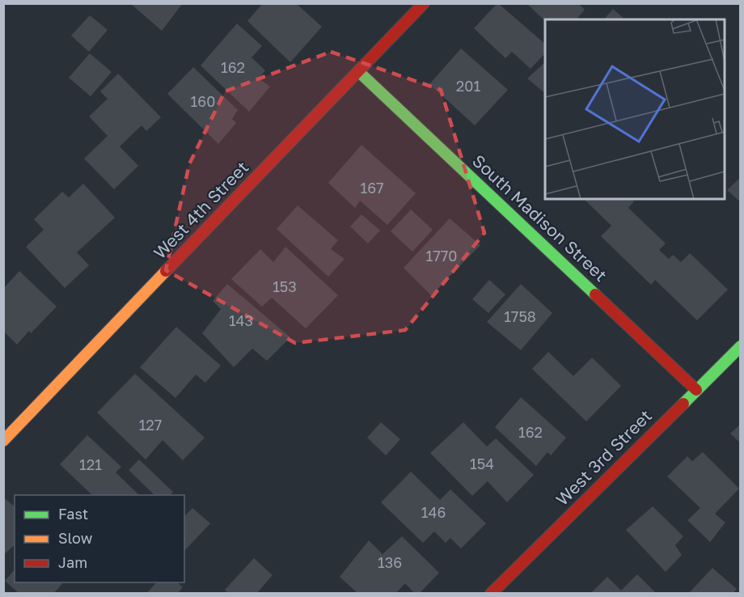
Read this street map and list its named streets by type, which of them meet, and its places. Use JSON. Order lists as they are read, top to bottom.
{
  "streets": {
    "street": ["West 4th Street", "South Madison Street", "West 3rd Street"]
  },
  "crossings": [
    ["West 4th Street", "South Madison Street"],
    ["South Madison Street", "West 3rd Street"]
  ],
  "house_numbers": [
    "162",
    "201",
    "160",
    "167",
    "1770",
    "153",
    "1758",
    "143",
    "127",
    "162",
    "154",
    "121",
    "146",
    "136"
  ],
  "legend": ["Fast", "Slow", "Jam"]
}
